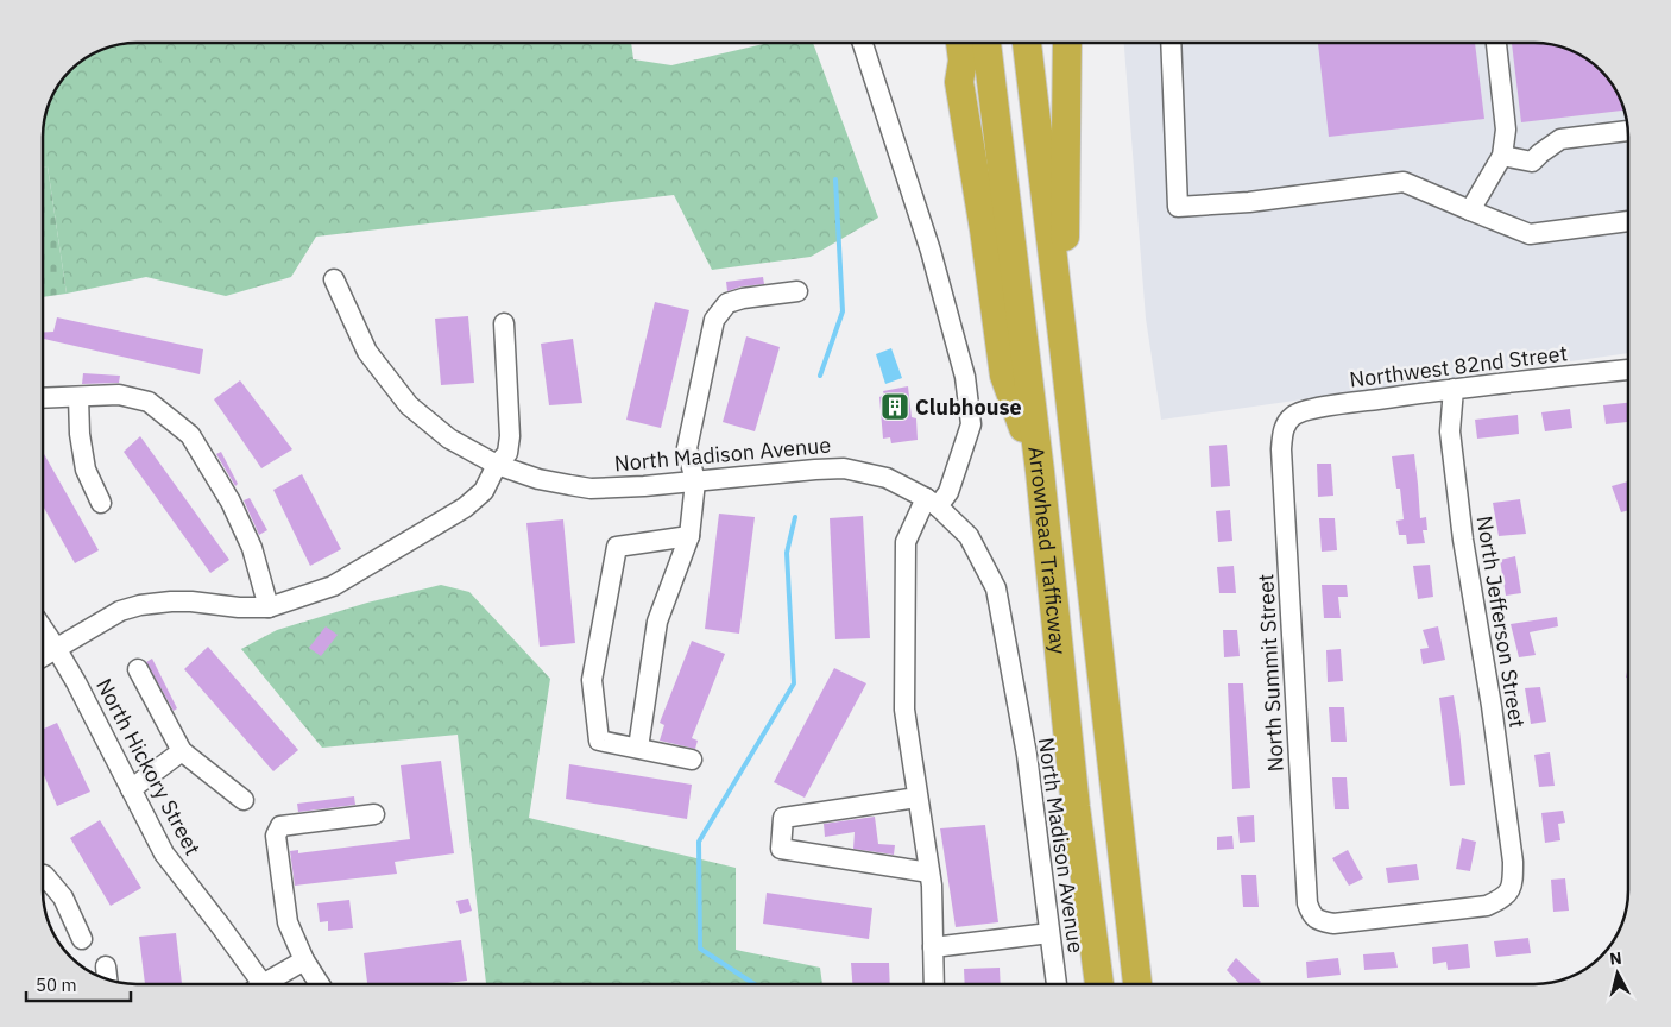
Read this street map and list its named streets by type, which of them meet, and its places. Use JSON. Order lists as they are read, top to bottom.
{
  "streets": {
    "highway": ["Arrowhead Trafficway"],
    "street": [
      "Northwest 82nd Street",
      "North Madison Avenue",
      "North Jefferson Street",
      "North Summit Street",
      "North Hickory Street"
    ]
  },
  "crossings": [
    ["Northwest 82nd Street", "North Jefferson Street"],
    ["Northwest 82nd Street", "North Summit Street"],
    ["North Jefferson Street", "North Summit Street"]
  ],
  "places": {
    "building": ["Clubhouse"]
  },
  "scale_bar": "50 m",
  "north": "top"
}
